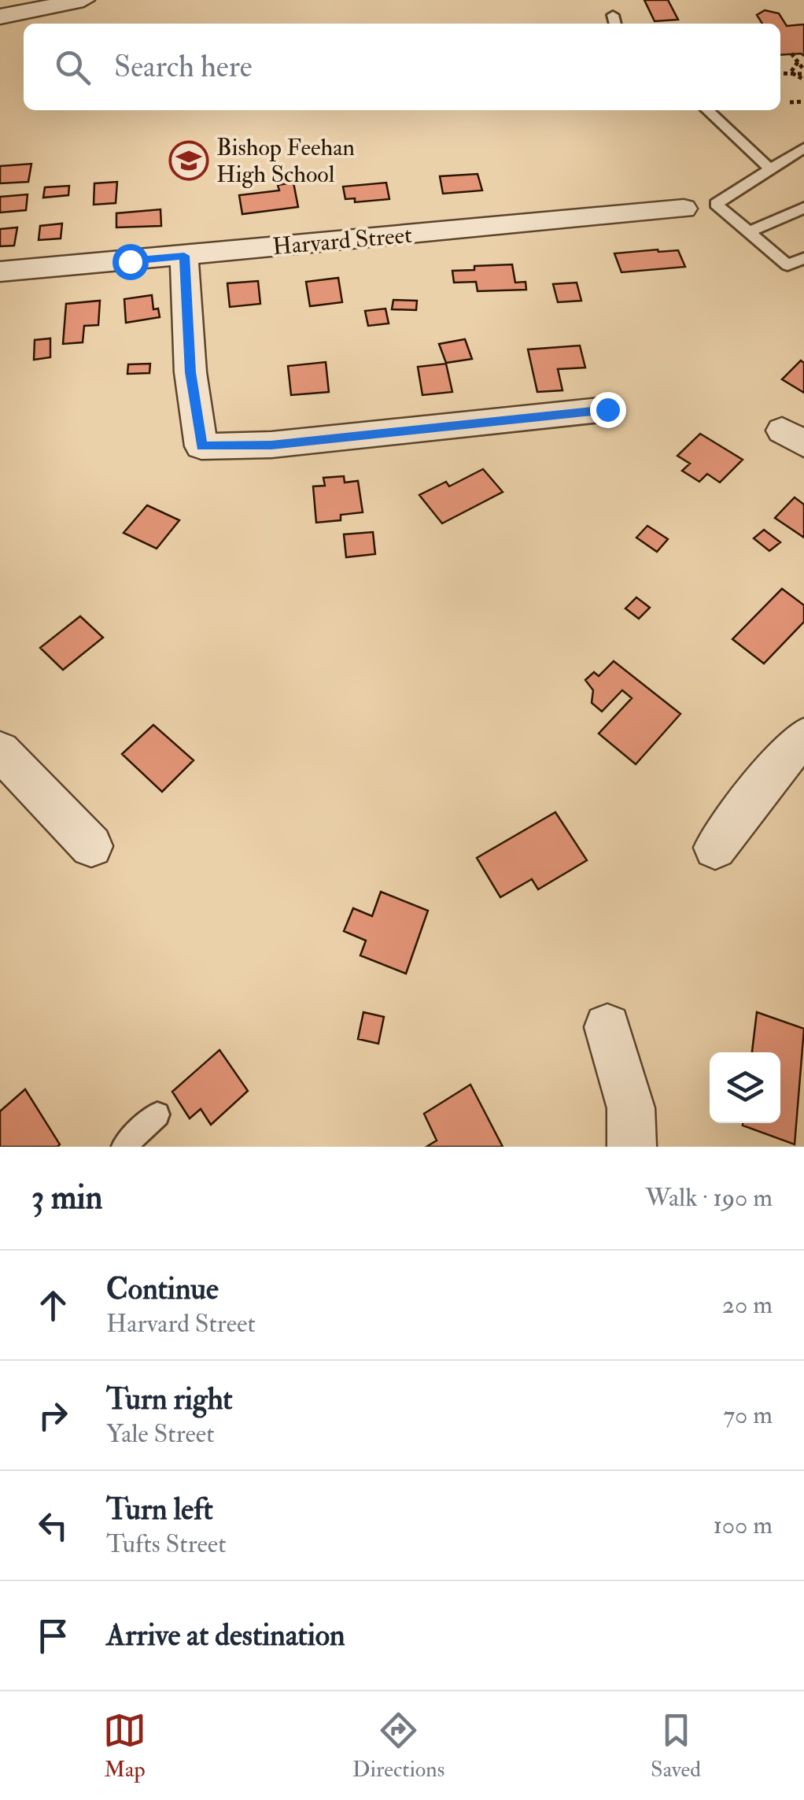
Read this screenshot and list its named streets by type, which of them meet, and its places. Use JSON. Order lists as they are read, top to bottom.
{
  "streets": {
    "street": ["Harvard Street"]
  },
  "places": {
    "school or university": ["Bishop Feehan High School"]
  },
  "page": {
    "search": "Search here",
    "heading": ["3 min", "Walk · 190 m"],
    "list": [
      ["Continue", "Harvard Street", "20 m"],
      ["Turn right", "Yale Street", "70 m"],
      ["Turn left", "Tufts Street", "100 m"],
      "Arrive at destination"
    ],
    "nav": ["Map", "Directions", "Saved"]
  }
}
